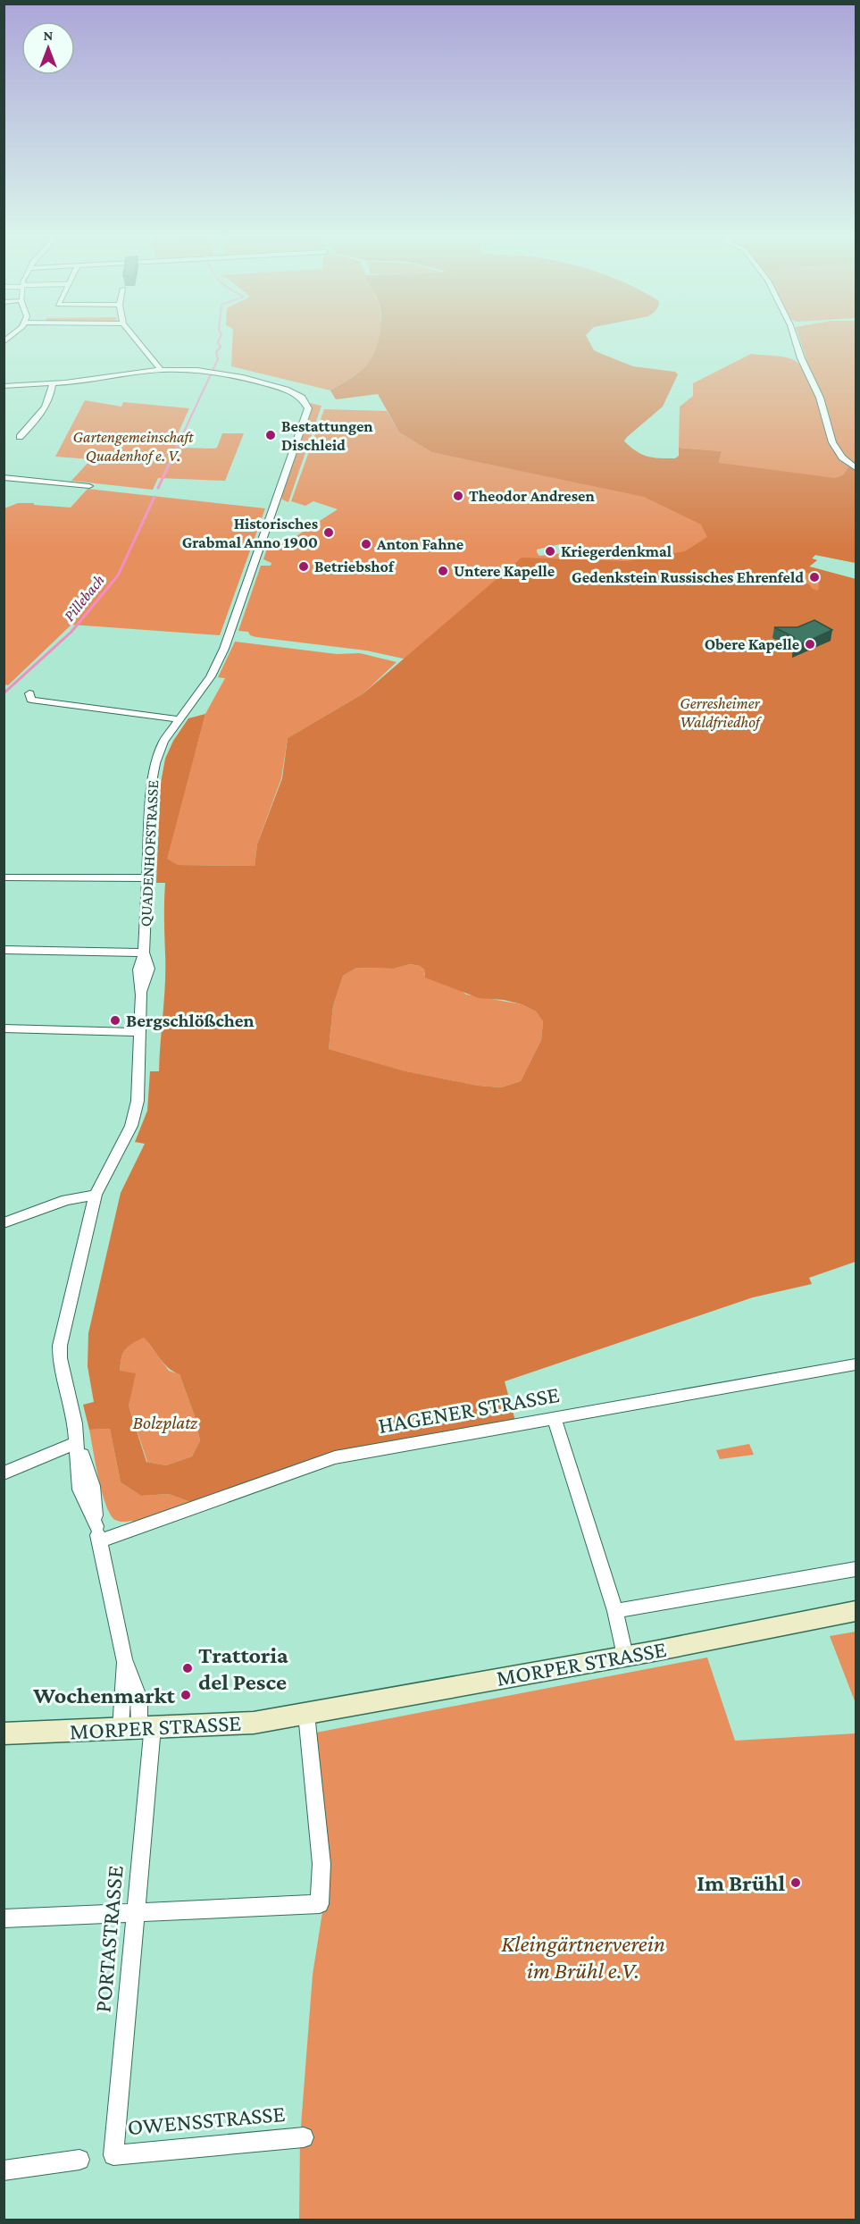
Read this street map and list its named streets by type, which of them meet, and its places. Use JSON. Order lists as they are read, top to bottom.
{
  "streets": {
    "main road": ["MORPER STRASSE"],
    "street": [
      "QUADENHOFSTRASSE",
      "HAGENER STRASSE",
      "PORTASTRASSE",
      "OWENSSTRASSE"
    ]
  },
  "crossings": [
    ["QUADENHOFSTRASSE", "HAGENER STRASSE"],
    ["QUADENHOFSTRASSE", "MORPER STRASSE"],
    ["QUADENHOFSTRASSE", "PORTASTRASSE"],
    ["MORPER STRASSE", "PORTASTRASSE"],
    ["PORTASTRASSE", "OWENSSTRASSE"]
  ],
  "water": ["Pillebach"],
  "parks": [
    "Gartengemeinschaft Quadenhof e. V.",
    "Gerresheimer Waldfriedhof",
    "Bolzplatz",
    "Kleingärtnerverein im Brühl e.V."
  ],
  "places": [
    "Bestattungen Dischleid",
    "Theodor Andresen",
    "Historisches Grabmal Anno 1900",
    "Anton Fahne",
    "Kriegerdenkmal",
    "Betriebshof",
    "Untere Kapelle",
    "Gedenkstein Russisches Ehrenfeld",
    "Obere Kapelle",
    "Bergschlößchen",
    "Trattoria del Pesce",
    "Wochenmarkt",
    "Im Brühl"
  ],
  "north": "top"
}
